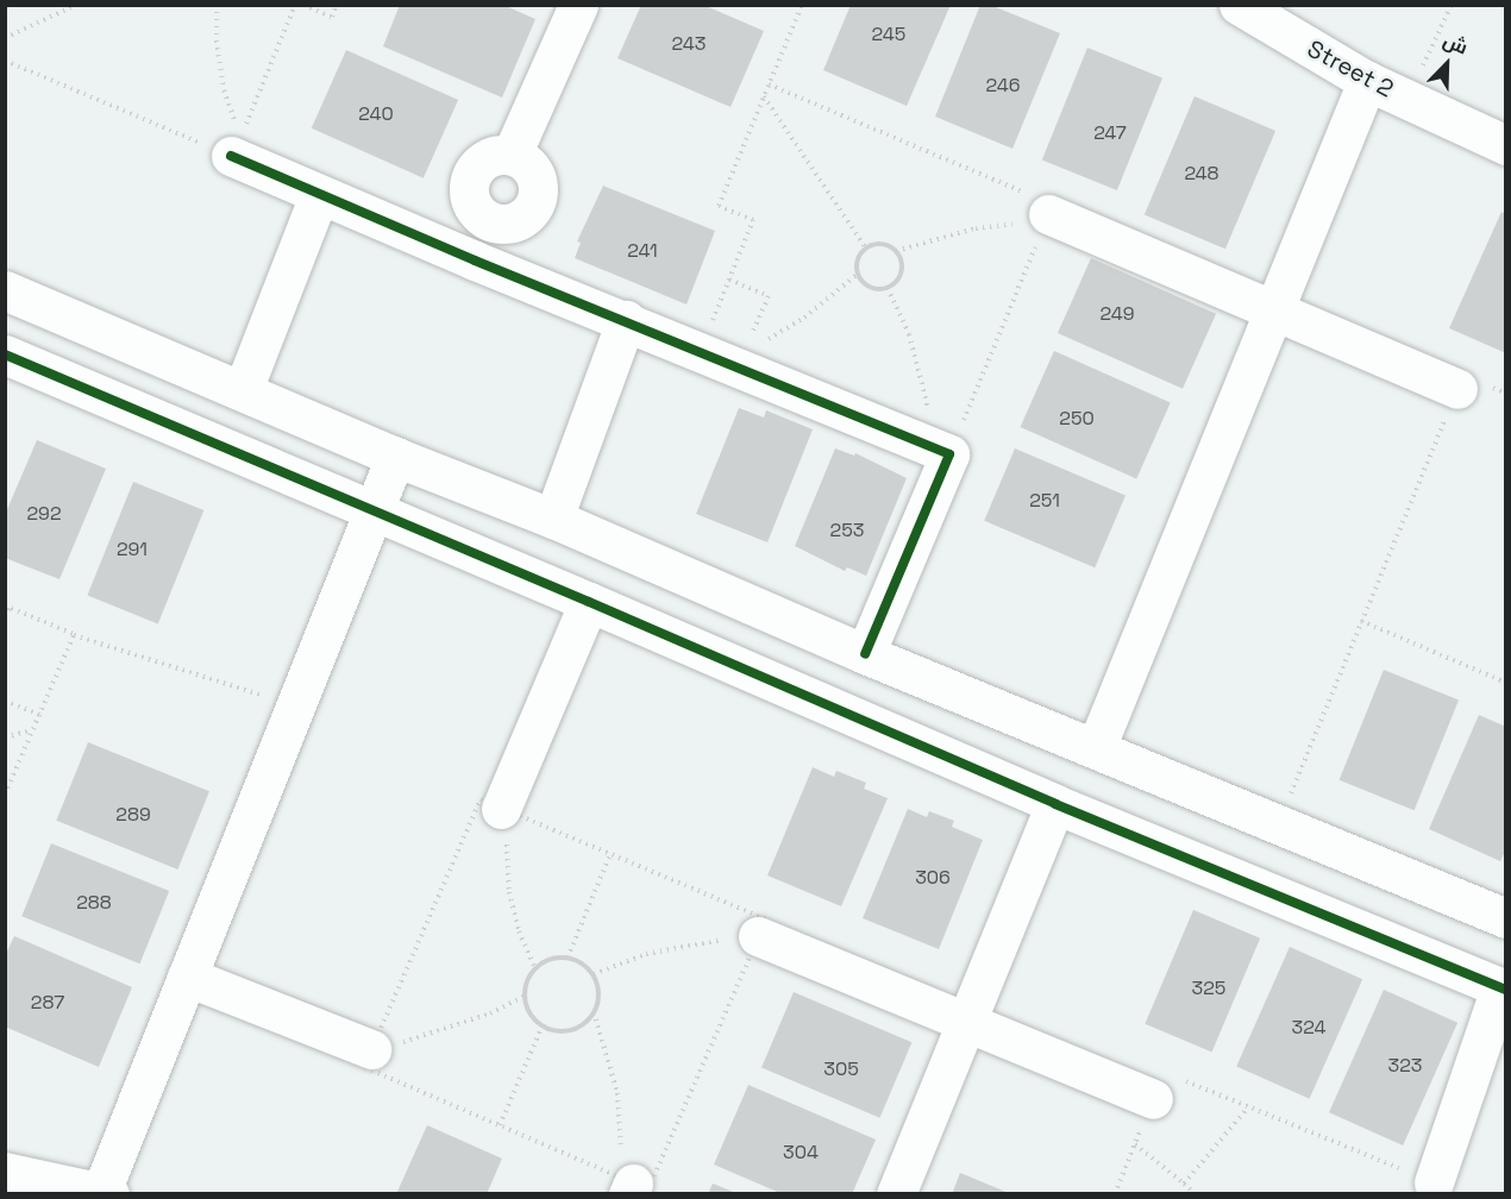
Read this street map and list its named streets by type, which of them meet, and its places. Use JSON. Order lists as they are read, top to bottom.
{
  "streets": {
    "street": ["Street 2"]
  },
  "house_numbers": [
    "245",
    "243",
    "246",
    "240",
    "247",
    "248",
    "241",
    "249",
    "250",
    "251",
    "292",
    "253",
    "291",
    "289",
    "306",
    "288",
    "325",
    "287",
    "324",
    "323",
    "305",
    "304"
  ],
  "north": "top right"
}
